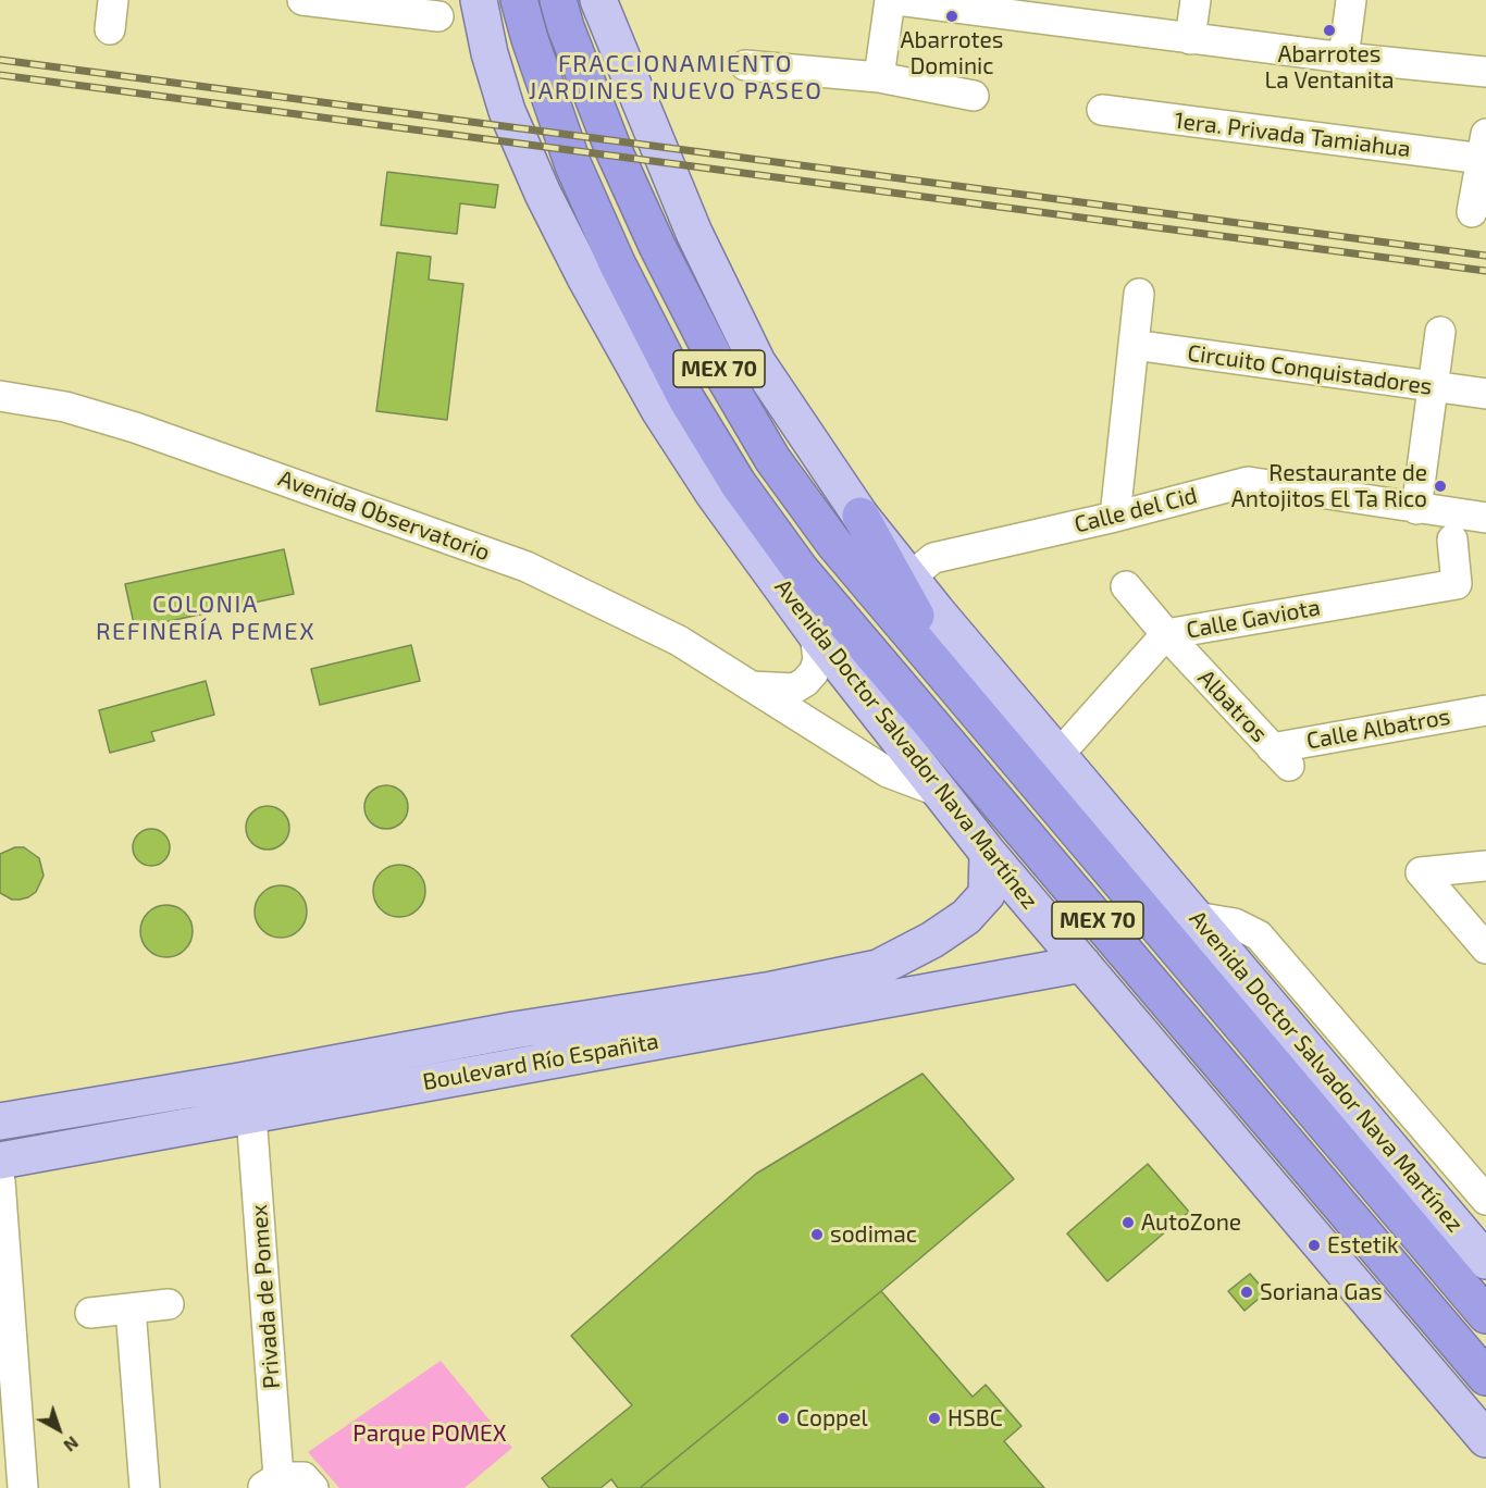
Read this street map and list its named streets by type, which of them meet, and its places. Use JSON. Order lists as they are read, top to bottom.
{
  "streets": {
    "highway": ["MEX 70", "Avenida Doctor Salvador Nava Martínez"],
    "main road": ["Boulevard Río Españita"],
    "street": [
      "1era. Privada Tamiahua",
      "Circuito Conquistadores",
      "Calle del Cid",
      "Avenida Observatorio",
      "Calle Gaviota",
      "Albatros",
      "Calle Albatros",
      "Privada de Pomex"
    ]
  },
  "crossings": [
    ["Calle del Cid", "Avenida Doctor Salvador Nava Martínez"],
    ["Avenida Observatorio", "Avenida Doctor Salvador Nava Martínez"],
    ["Calle Gaviota", "Albatros"],
    ["Calle Gaviota", "Avenida Doctor Salvador Nava Martínez"],
    ["Albatros", "Calle Albatros"],
    ["Avenida Doctor Salvador Nava Martínez", "Boulevard Río Españita"],
    ["Boulevard Río Españita", "Privada de Pomex"]
  ],
  "districts": ["FRACCIONAMIENTO JARDINES NUEVO PASEO", "COLONIA REFINERÍA PEMEX"],
  "parks": ["Parque POMEX"],
  "places": [
    "Abarrotes Dominic",
    "Abarrotes La Ventanita",
    "Restaurante de Antojitos El Ta Rico",
    "AutoZone",
    "sodimac",
    "Estetik",
    "Soriana Gas",
    "Coppel",
    "HSBC"
  ],
  "north": "bottom right"
}
